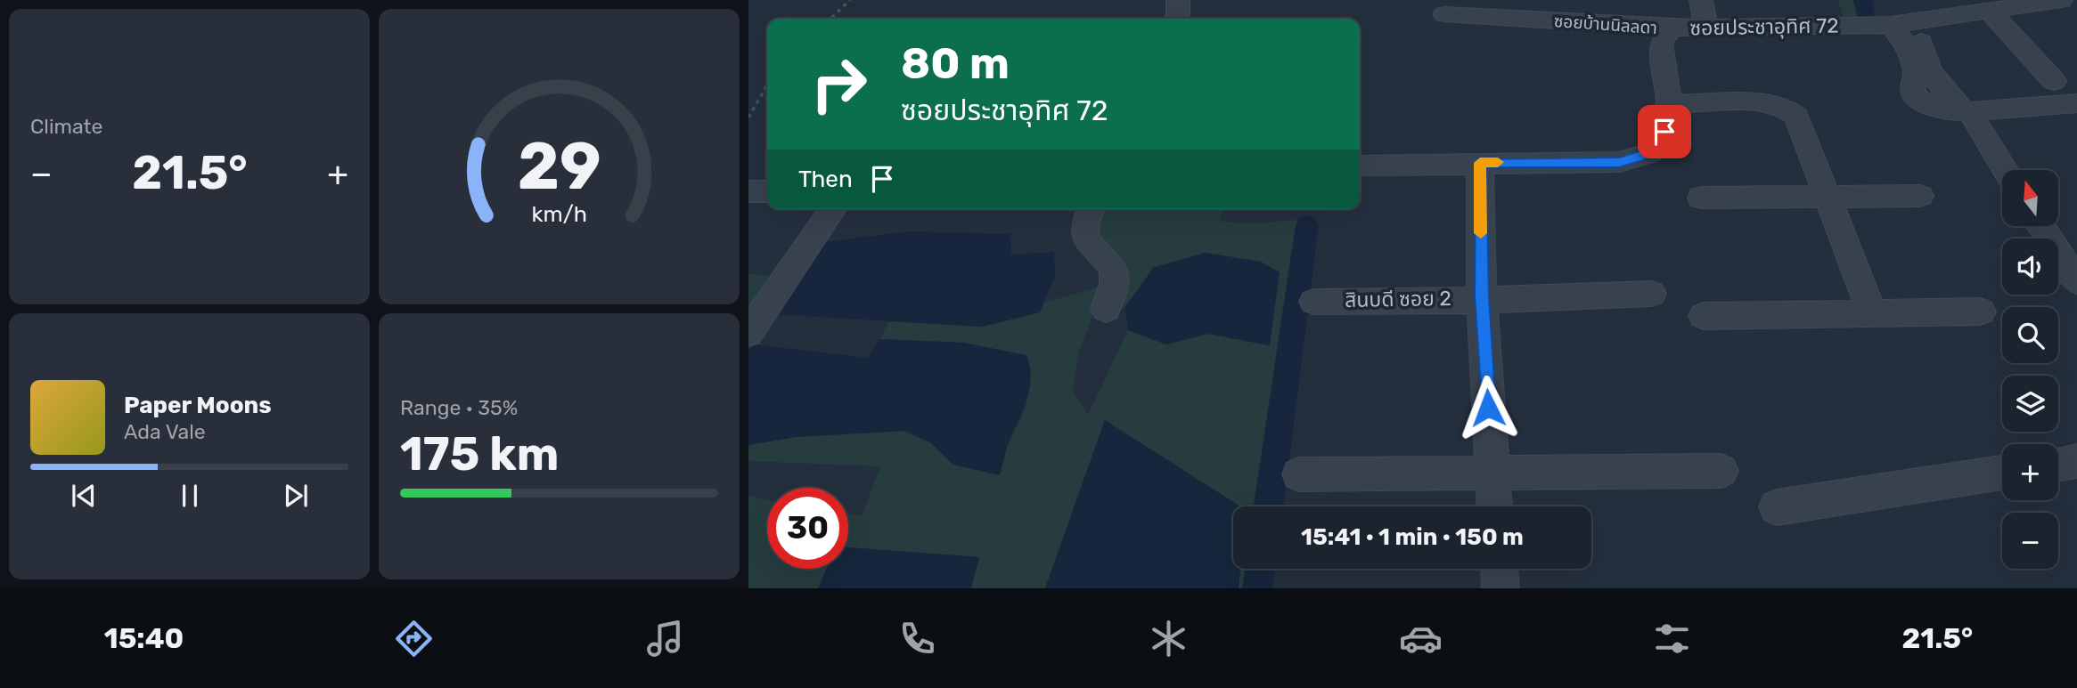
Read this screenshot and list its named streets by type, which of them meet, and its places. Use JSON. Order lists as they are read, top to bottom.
{
  "streets": {
    "street": ["ซอยบ้านนิลลดา", "ซอยประชาอุทิศ 72", "สินบดี ซอย 2"]
  },
  "crossings": [
    ["ซอยบ้านนิลลดา", "ซอยประชาอุทิศ 72"]
  ],
  "north": "top",
  "page": {
    "tile": [
      "Climate",
      ["Range · 35%", "175 km"]
    ],
    "turn": ["80 m", "ซอยประชาอุทิศ 72"],
    "heat": ["−", "21.5°", "+"],
    "then": "Then",
    "map_buttons": ["+", "−"],
    "song": ["Paper Moons", "Ada Vale"],
    "limit": "30",
    "trip": "15:41 · 1 min · 150 m",
    "tabs": ["15:40", "21.5°"],
    "gauge": ["29", "km/h"]
  }
}
